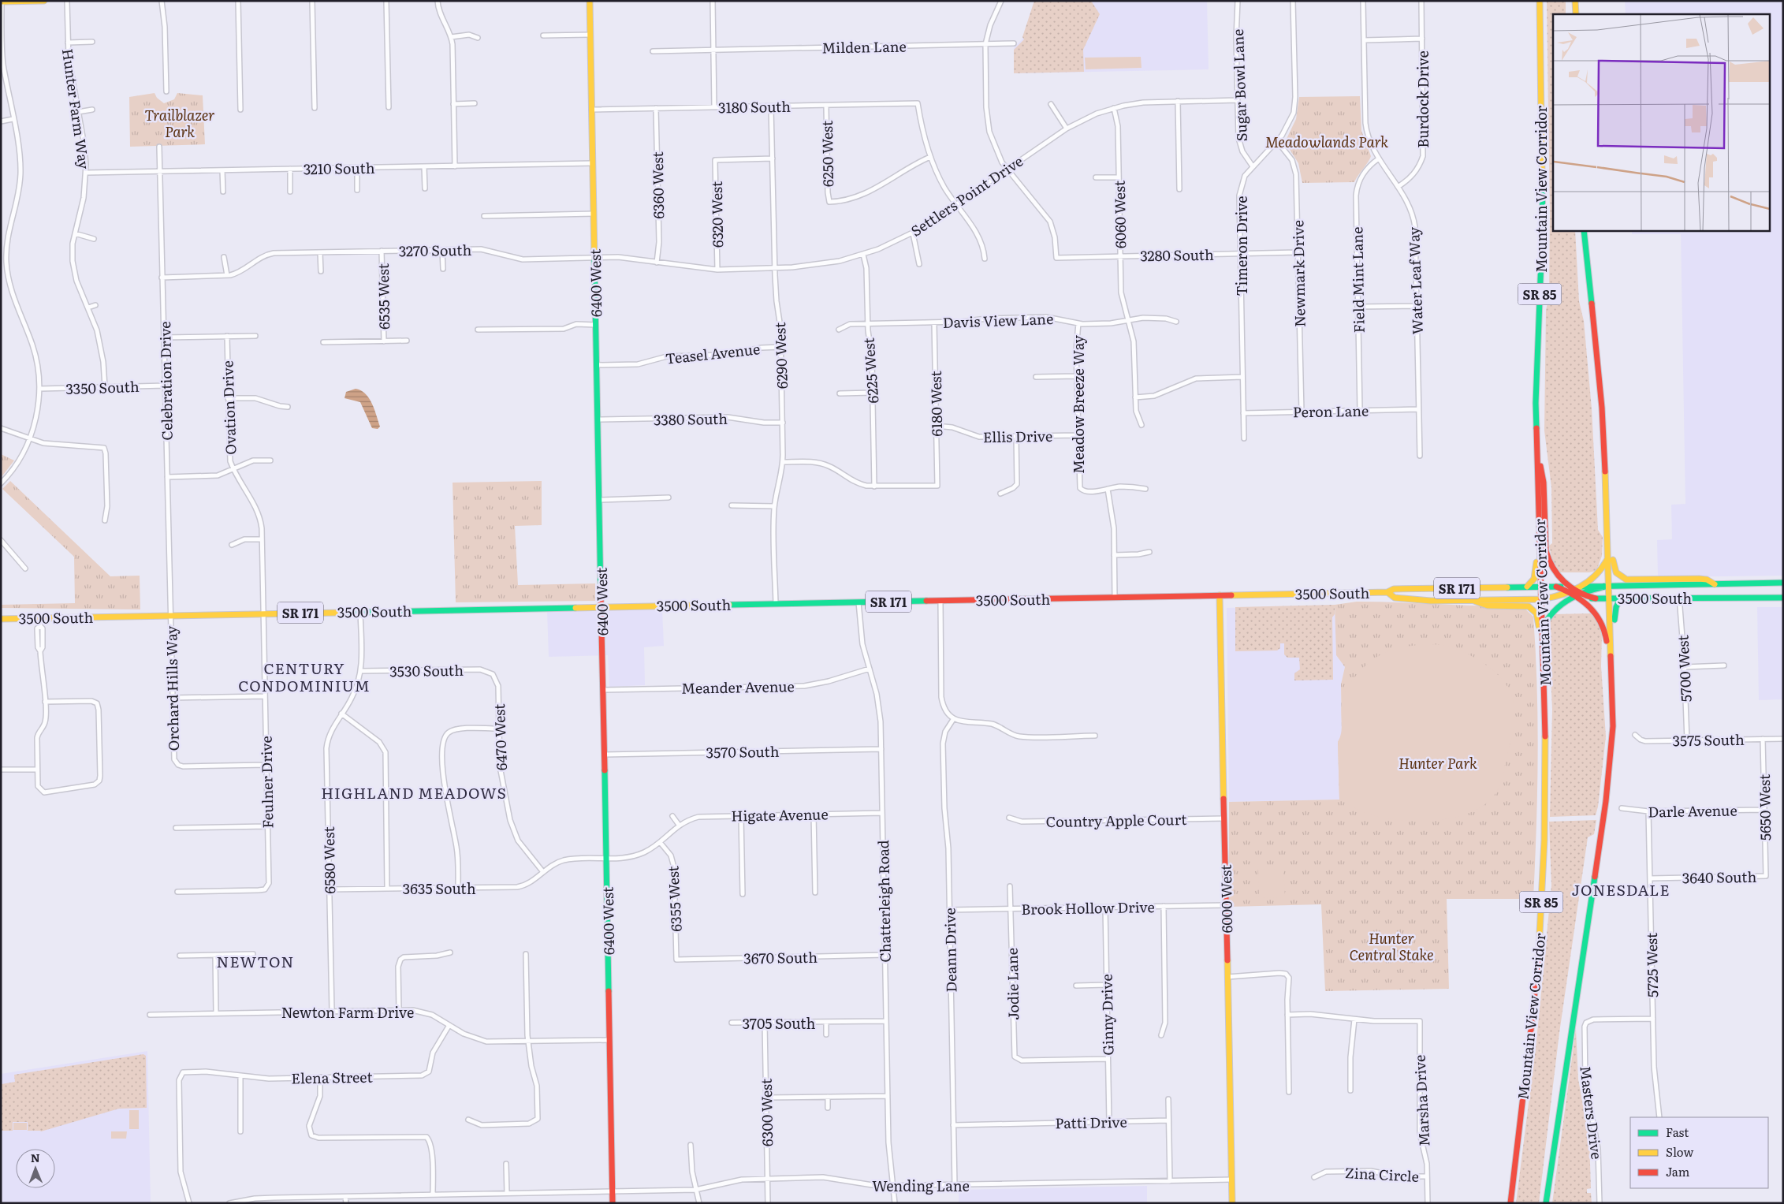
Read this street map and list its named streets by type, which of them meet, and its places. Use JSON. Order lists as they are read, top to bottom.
{
  "streets": {
    "main road": [
      "Mountain View Corridor",
      "6400 West",
      "SR 85",
      "SR 171",
      "3500 South",
      "6000 West"
    ],
    "street": [
      "Milden Lane",
      "Sugar Bowl Lane",
      "Burdock Drive",
      "3180 South",
      "Hunter Farm Way",
      "6250 West",
      "3210 South",
      "6360 West",
      "Settlers Point Drive",
      "6320 West",
      "6060 West",
      "Timeron Drive",
      "3270 South",
      "3280 South",
      "Newmark Drive",
      "Field Mint Lane",
      "Water Leaf Way",
      "6535 West",
      "Davis View Lane",
      "Teasel Avenue",
      "6290 West",
      "6225 West",
      "Celebration Drive",
      "3350 South",
      "6180 West",
      "Meadow Breeze Way",
      "Ovation Drive",
      "Peron Lane",
      "3380 South",
      "Ellis Drive",
      "5700 West",
      "3530 South",
      "Meander Avenue",
      "Orchard Hills Way",
      "6470 West",
      "3575 South",
      "3570 South",
      "Feulner Drive",
      "5650 West",
      "Darle Avenue",
      "Higate Avenue",
      "Country Apple Court",
      "6580 West",
      "3640 South",
      "3635 South",
      "6355 West",
      "Chatterleigh Road",
      "Brook Hollow Drive",
      "Deann Drive",
      "3670 South",
      "5725 West",
      "Jodie Lane",
      "Newton Farm Drive",
      "Ginny Drive",
      "3705 South",
      "Elena Street",
      "Marsha Drive",
      "6300 West",
      "Masters Drive",
      "Patti Drive",
      "Zina Circle",
      "Wending Lane"
    ]
  },
  "crossings": [
    ["Sugar Bowl Lane", "Settlers Point Drive"],
    ["Sugar Bowl Lane", "Timeron Drive"],
    ["Burdock Drive", "Water Leaf Way"],
    ["3180 South", "6250 West"],
    ["3180 South", "6360 West"],
    ["3180 South", "6400 West"],
    ["3180 South", "6290 West"],
    ["Hunter Farm Way", "3210 South"],
    ["Hunter Farm Way", "3350 South"],
    ["3210 South", "6400 West"],
    ["3210 South", "Celebration Drive"],
    ["6360 West", "Settlers Point Drive"],
    ["Mountain View Corridor", "3500 South"],
    ["Settlers Point Drive", "6320 West"],
    ["Settlers Point Drive", "6060 West"],
    ["Settlers Point Drive", "3270 South"],
    ["Settlers Point Drive", "3280 South"],
    ["Settlers Point Drive", "6400 West"],
    ["Settlers Point Drive", "6290 West"],
    ["Settlers Point Drive", "6225 West"],
    ["6320 West", "6290 West"],
    ["6060 West", "3280 South"],
    ["6060 West", "Davis View Lane"],
    ["Timeron Drive", "3280 South"],
    ["Timeron Drive", "Newmark Drive"],
    ["Timeron Drive", "Peron Lane"],
    ["3270 South", "6400 West"],
    ["3270 South", "6535 West"],
    ["3280 South", "Newmark Drive"],
    ["Newmark Drive", "Peron Lane"],
    ["Field Mint Lane", "Water Leaf Way"],
    ["Field Mint Lane", "Peron Lane"],
    ["Water Leaf Way", "Peron Lane"],
    ["6400 West", "Teasel Avenue"],
    ["6400 West", "3380 South"],
    ["6400 West", "3500 South"],
    ["6400 West", "Meander Avenue"],
    ["6400 West", "3570 South"],
    ["6400 West", "Higate Avenue"],
    ["6400 West", "3635 South"],
    ["6400 West", "Newton Farm Drive"],
    ["6400 West", "Wending Lane"],
    ["Davis View Lane", "6225 West"],
    ["Davis View Lane", "6180 West"],
    ["Davis View Lane", "Meadow Breeze Way"],
    ["Teasel Avenue", "6290 West"],
    ["6290 West", "3380 South"],
    ["6290 West", "3500 South"],
    ["6225 West", "6180 West"],
    ["Celebration Drive", "3350 South"],
    ["Celebration Drive", "3500 South"],
    ["Celebration Drive", "Orchard Hills Way"],
    ["6180 West", "Ellis Drive"],
    ["Meadow Breeze Way", "Ellis Drive"],
    ["Ovation Drive", "3500 South"],
    ["Ovation Drive", "Feulner Drive"],
    ["3500 South", "5700 West"],
    ["3500 South", "Orchard Hills Way"],
    ["3500 South", "Feulner Drive"],
    ["3500 South", "6580 West"],
    ["3500 South", "6000 West"],
    ["3500 South", "Chatterleigh Road"],
    ["5700 West", "3575 South"],
    ["3530 South", "6470 West"],
    ["3530 South", "6580 West"],
    ["Meander Avenue", "Chatterleigh Road"],
    ["Orchard Hills Way", "Feulner Drive"],
    ["6470 West", "3635 South"],
    ["3575 South", "5650 West"],
    ["3570 South", "Chatterleigh Road"],
    ["5650 West", "Darle Avenue"],
    ["5650 West", "3640 South"],
    ["Darle Avenue", "5725 West"],
    ["Higate Avenue", "3635 South"],
    ["Higate Avenue", "6355 West"],
    ["Higate Avenue", "Chatterleigh Road"],
    ["Country Apple Court", "6000 West"],
    ["6580 West", "3635 South"],
    ["6580 West", "Newton Farm Drive"],
    ["3640 South", "5725 West"],
    ["6355 West", "3670 South"],
    ["6000 West", "Brook Hollow Drive"],
    ["6000 West", "Wending Lane"],
    ["Chatterleigh Road", "3670 South"],
    ["Chatterleigh Road", "3705 South"],
    ["Chatterleigh Road", "Wending Lane"],
    ["Brook Hollow Drive", "Deann Drive"],
    ["Brook Hollow Drive", "Jodie Lane"],
    ["Brook Hollow Drive", "Ginny Drive"],
    ["Deann Drive", "Patti Drive"],
    ["Deann Drive", "Wending Lane"],
    ["5725 West", "Masters Drive"],
    ["Jodie Lane", "Ginny Drive"],
    ["Newton Farm Drive", "Elena Street"],
    ["Ginny Drive", "Patti Drive"],
    ["3705 South", "6300 West"],
    ["Marsha Drive", "Zina Circle"],
    ["6300 West", "Wending Lane"]
  ],
  "districts": [
    "CENTURY CONDOMINIUM",
    "HIGHLAND MEADOWS",
    "JONESDALE",
    "NEWTON"
  ],
  "parks": [
    "Trailblazer Park",
    "Meadowlands Park",
    "Hunter Park",
    "Hunter Central Stake"
  ],
  "legend": ["Fast", "Slow", "Jam"],
  "north": "top"
}
